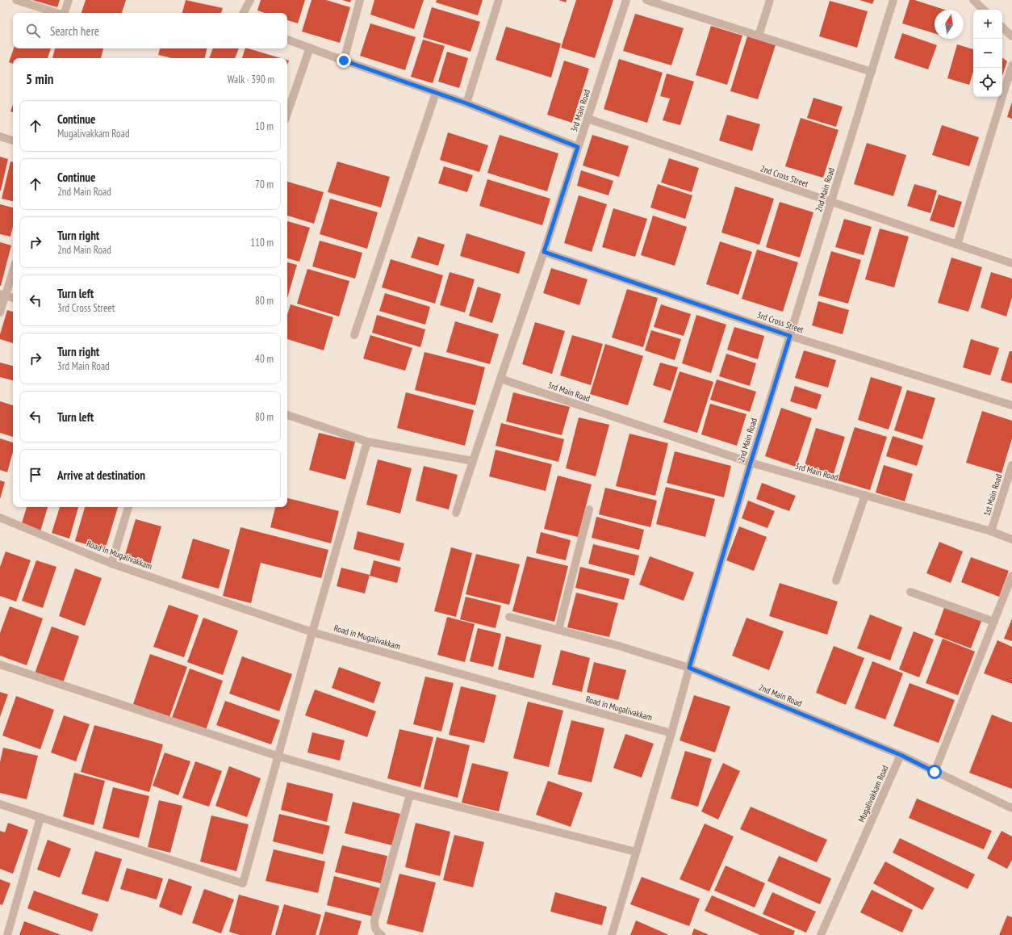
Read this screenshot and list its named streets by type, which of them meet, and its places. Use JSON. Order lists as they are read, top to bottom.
{
  "streets": {
    "street": [
      "3rd Main Road",
      "2nd Cross Street",
      "2nd Main Road",
      "3rd Cross Street",
      "1st Main Road",
      "Road in Mugalivakkam",
      "Mugalivakkam Road"
    ]
  },
  "crossings": [
    ["3rd Main Road", "2nd Cross Street"],
    ["3rd Main Road", "2nd Main Road"],
    ["3rd Main Road", "3rd Cross Street"],
    ["3rd Main Road", "1st Main Road"],
    ["2nd Cross Street", "2nd Main Road"],
    ["2nd Main Road", "3rd Cross Street"],
    ["2nd Main Road", "Mugalivakkam Road"]
  ],
  "north": "top",
  "page": {
    "map_buttons": ["+", "−"],
    "search": "Search here",
    "heading": ["5 min", "Walk · 390 m"],
    "list": [
      ["Continue", "Mugalivakkam Road", "10 m"],
      ["Continue", "2nd Main Road", "70 m"],
      ["Turn right", "2nd Main Road", "110 m"],
      ["Turn left", "3rd Cross Street", "80 m"],
      ["Turn right", "3rd Main Road", "40 m"],
      ["Turn left", "80 m"],
      "Arrive at destination"
    ]
  }
}
